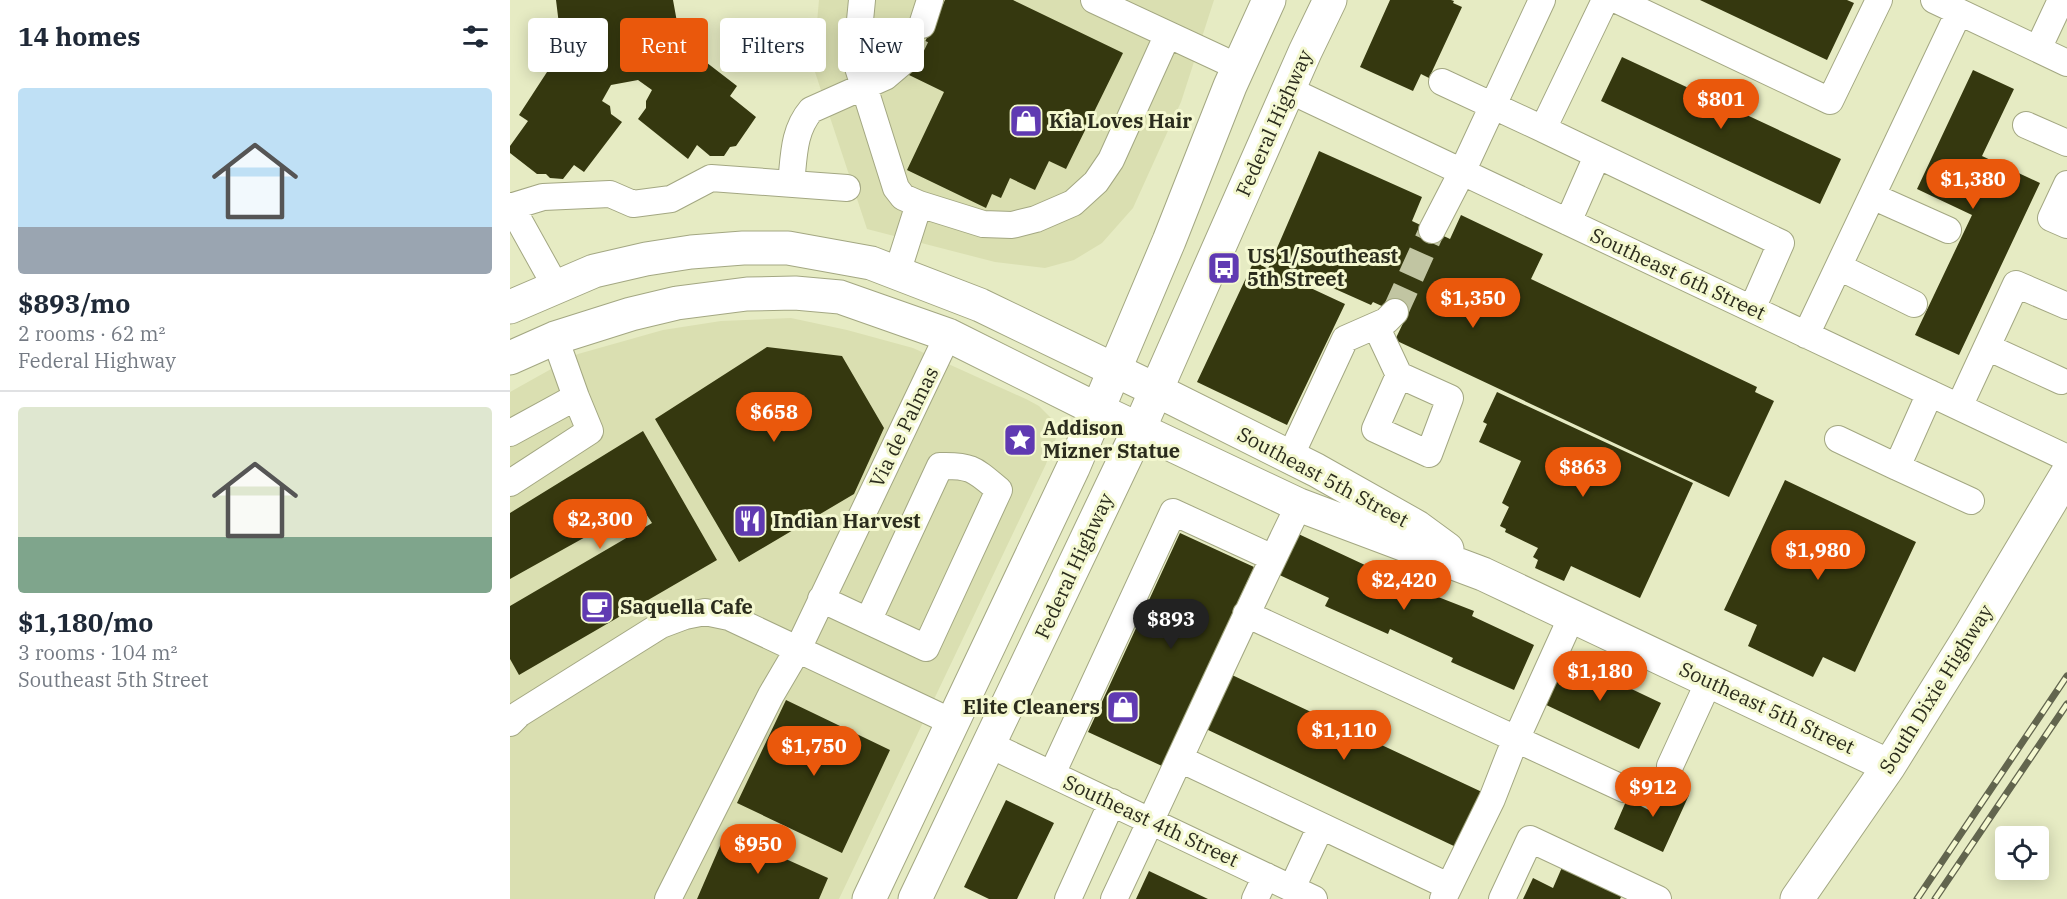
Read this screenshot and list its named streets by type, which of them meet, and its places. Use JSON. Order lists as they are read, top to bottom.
{
  "streets": {
    "main road": ["Federal Highway", "Southeast 5th Street", "South Dixie Highway"],
    "street": ["Southeast 6th Street", "Via de Palmas", "Southeast 4th Street"]
  },
  "crossings": [
    ["Federal Highway", "Southeast 6th Street"],
    ["Federal Highway", "Southeast 5th Street"],
    ["Federal Highway", "Southeast 4th Street"],
    ["Via de Palmas", "Southeast 5th Street"],
    ["Southeast 5th Street", "South Dixie Highway"]
  ],
  "places": {
    "shop": ["Kia Loves Hair", "Elite Cleaners"],
    "bus stop": ["US 1/Southeast 5th Street"],
    "place": ["Addison Mizner Statue"],
    "restaurant": ["Indian Harvest"],
    "cafe": ["Saquella Cafe"]
  },
  "page": {
    "heading": "14 homes",
    "chip": [
      "Buy",
      "Rent",
      "Filters",
      "New"
    ],
    "list": [
      {
        "name": "$893/mo",
        "note": "2 rooms · 62 m² · Federal Highway"
      },
      {
        "name": "$1,180/mo",
        "note": "3 rooms · 104 m² · Southeast 5th Street"
      }
    ],
    "price": [
      "$801",
      "$1,380",
      "$1,350",
      "$658",
      "$863",
      "$2,300",
      "$1,980",
      "$2,420",
      "$893",
      "$1,180",
      "$1,110",
      "$1,750",
      "$912",
      "$950"
    ]
  }
}
